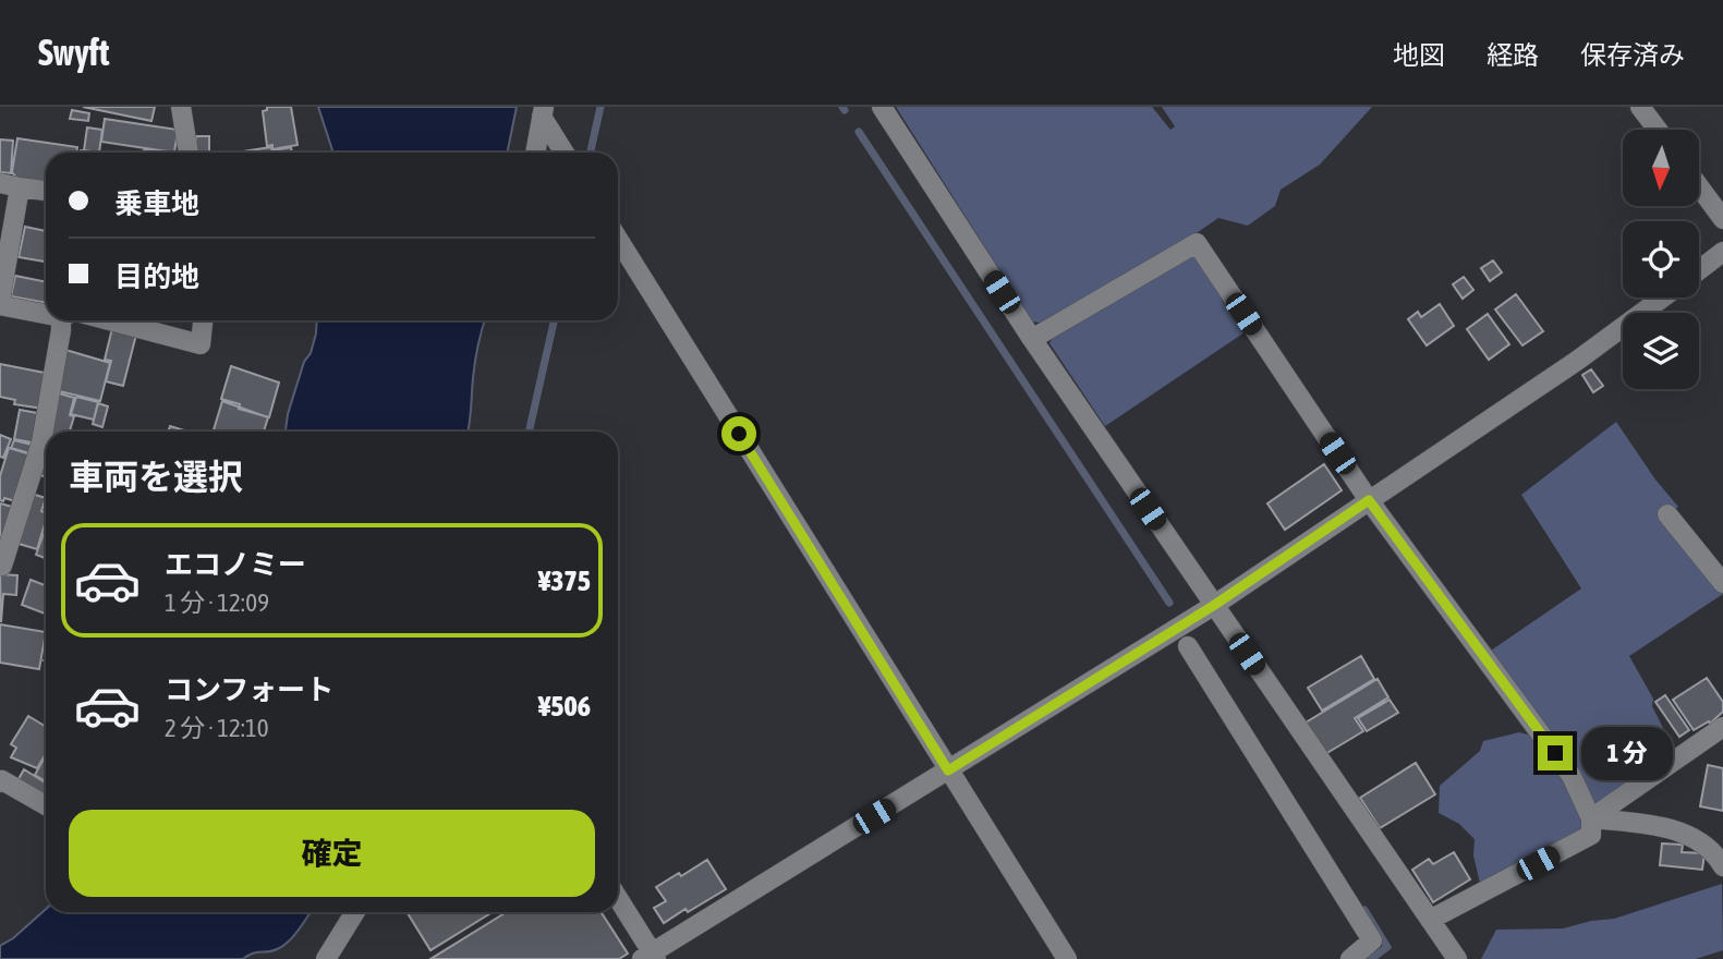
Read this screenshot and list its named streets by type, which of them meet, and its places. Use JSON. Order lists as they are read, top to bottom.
{
  "north": "bottom",
  "page": {
    "header": "Swyft",
    "nav": ["地図", "経路", "保存済み"],
    "banner": ["乗車地", "目的地"],
    "heading": "車両を選択",
    "list": [
      {
        "name": "エコノミー",
        "note": "1 分 · 12:09",
        "value": "¥375"
      },
      {
        "name": "コンフォート",
        "note": "2 分 · 12:10",
        "value": "¥506"
      }
    ],
    "bubble": "1 分",
    "buttons": "確定"
  }
}
